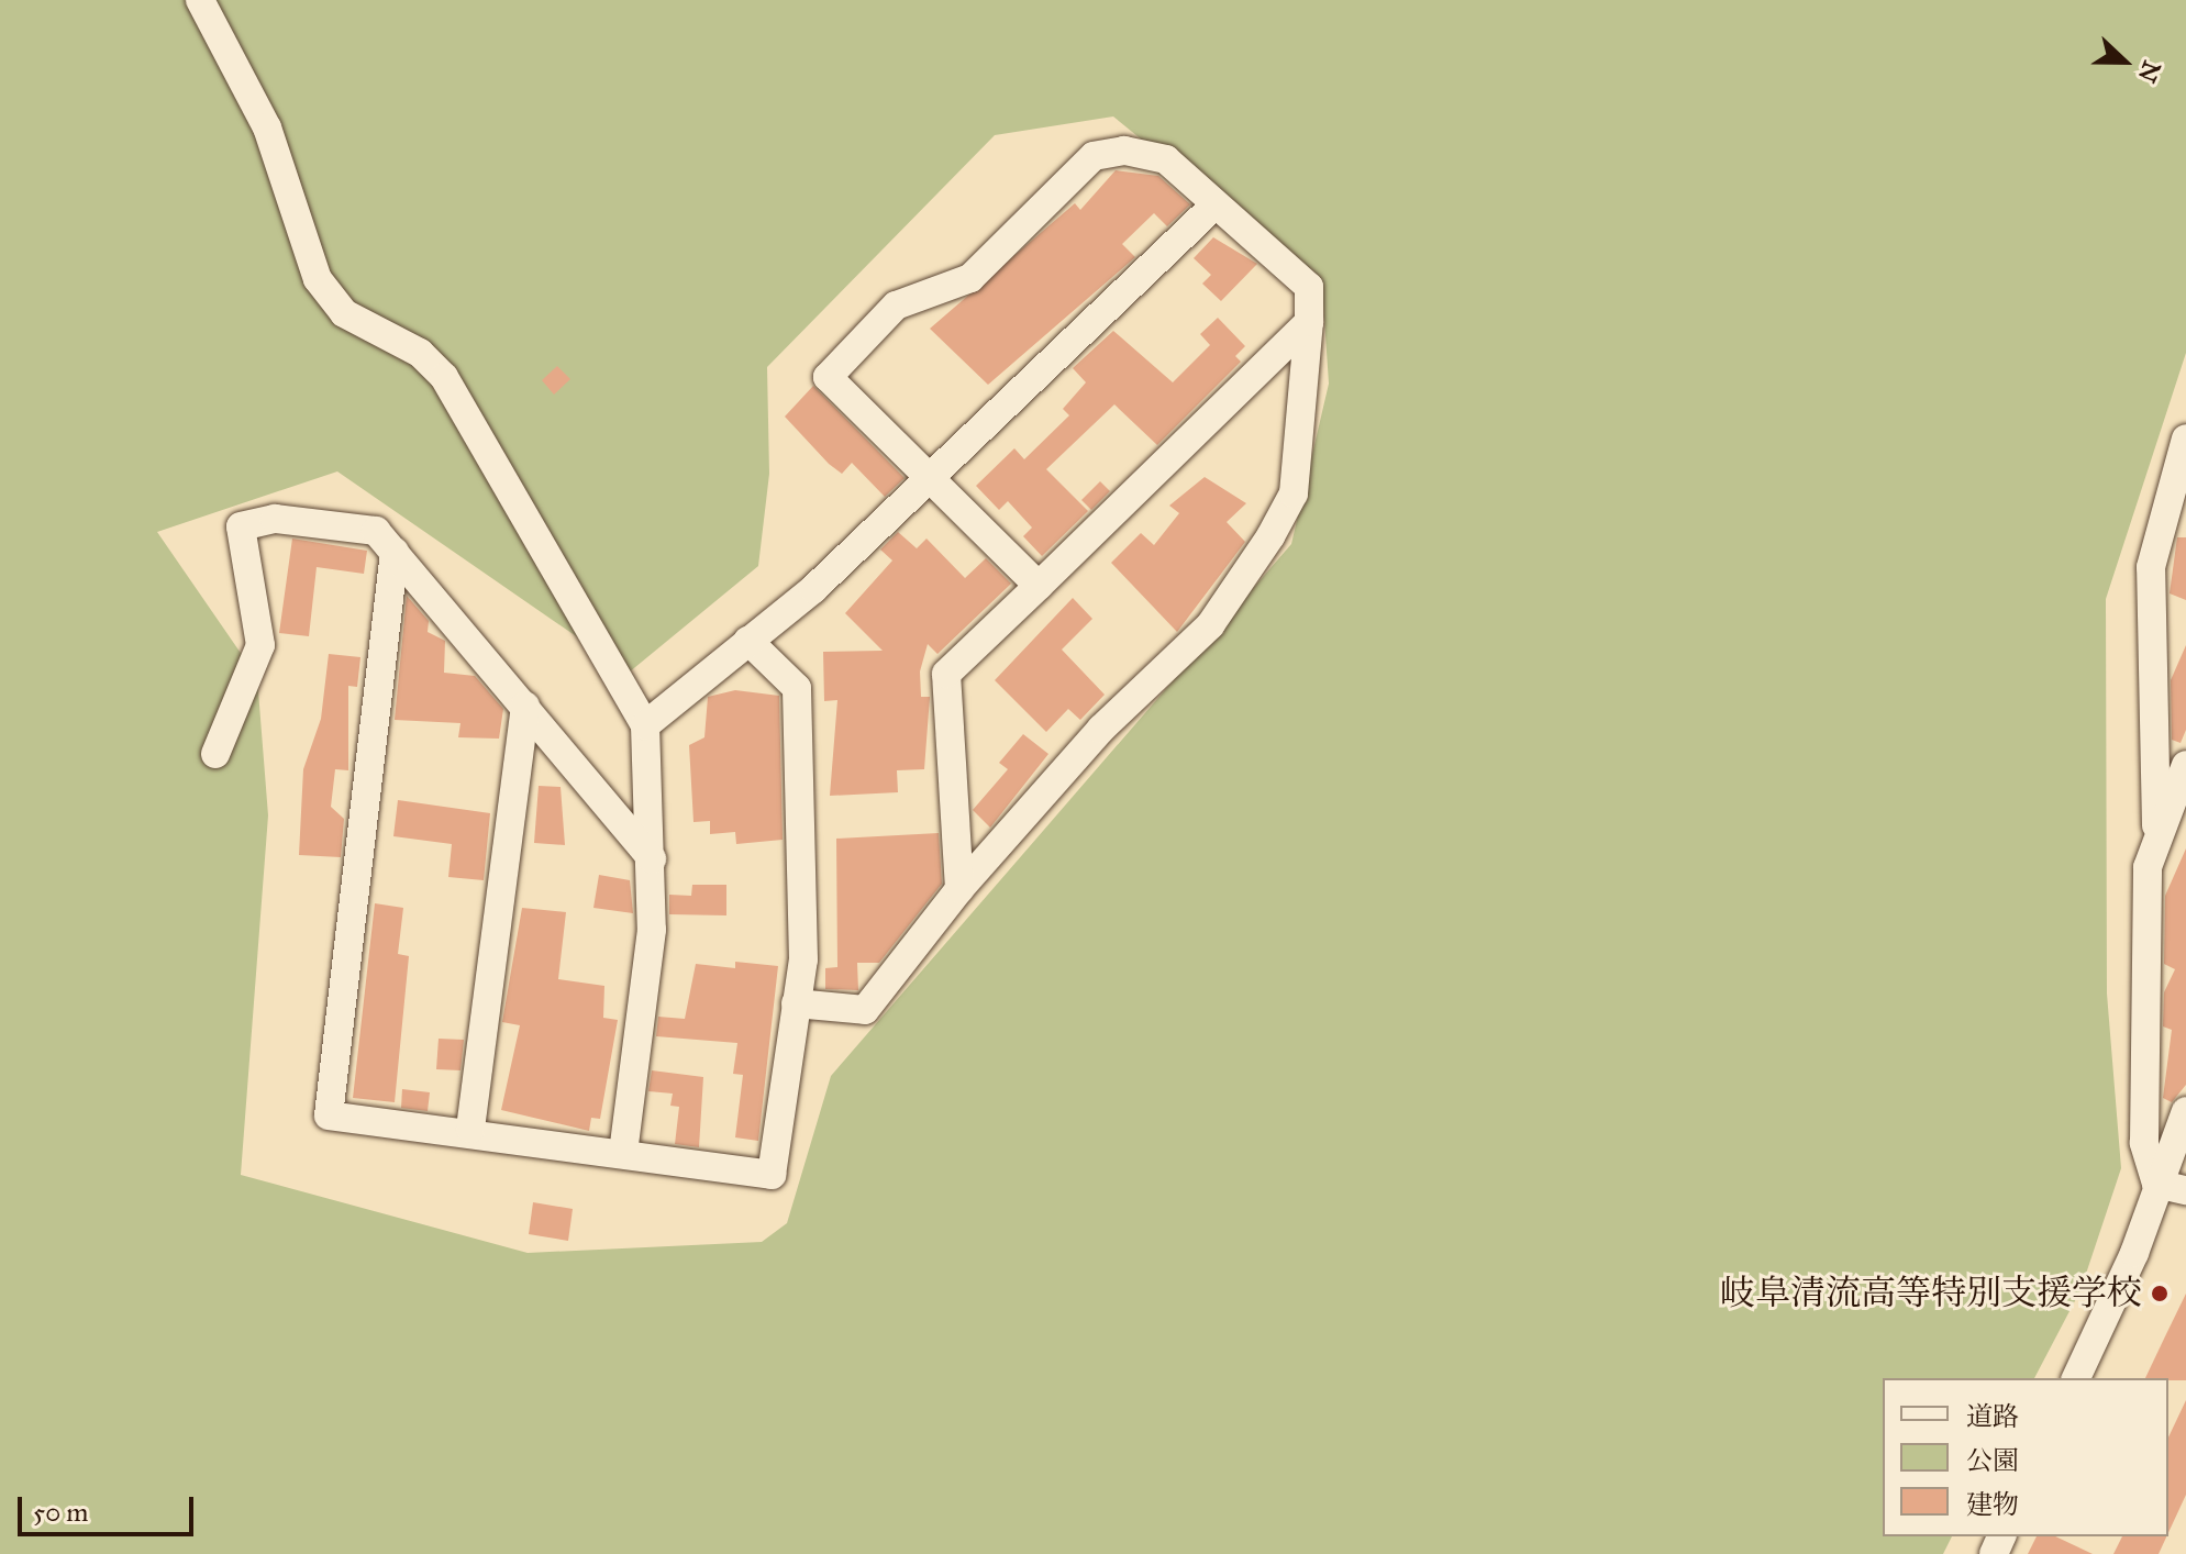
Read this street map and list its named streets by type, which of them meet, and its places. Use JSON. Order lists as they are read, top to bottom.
{
  "places": ["岐阜清流高等特別支援学校"],
  "legend": ["道路", "公園", "建物"],
  "scale_bar": "50 m",
  "north": "right"
}
